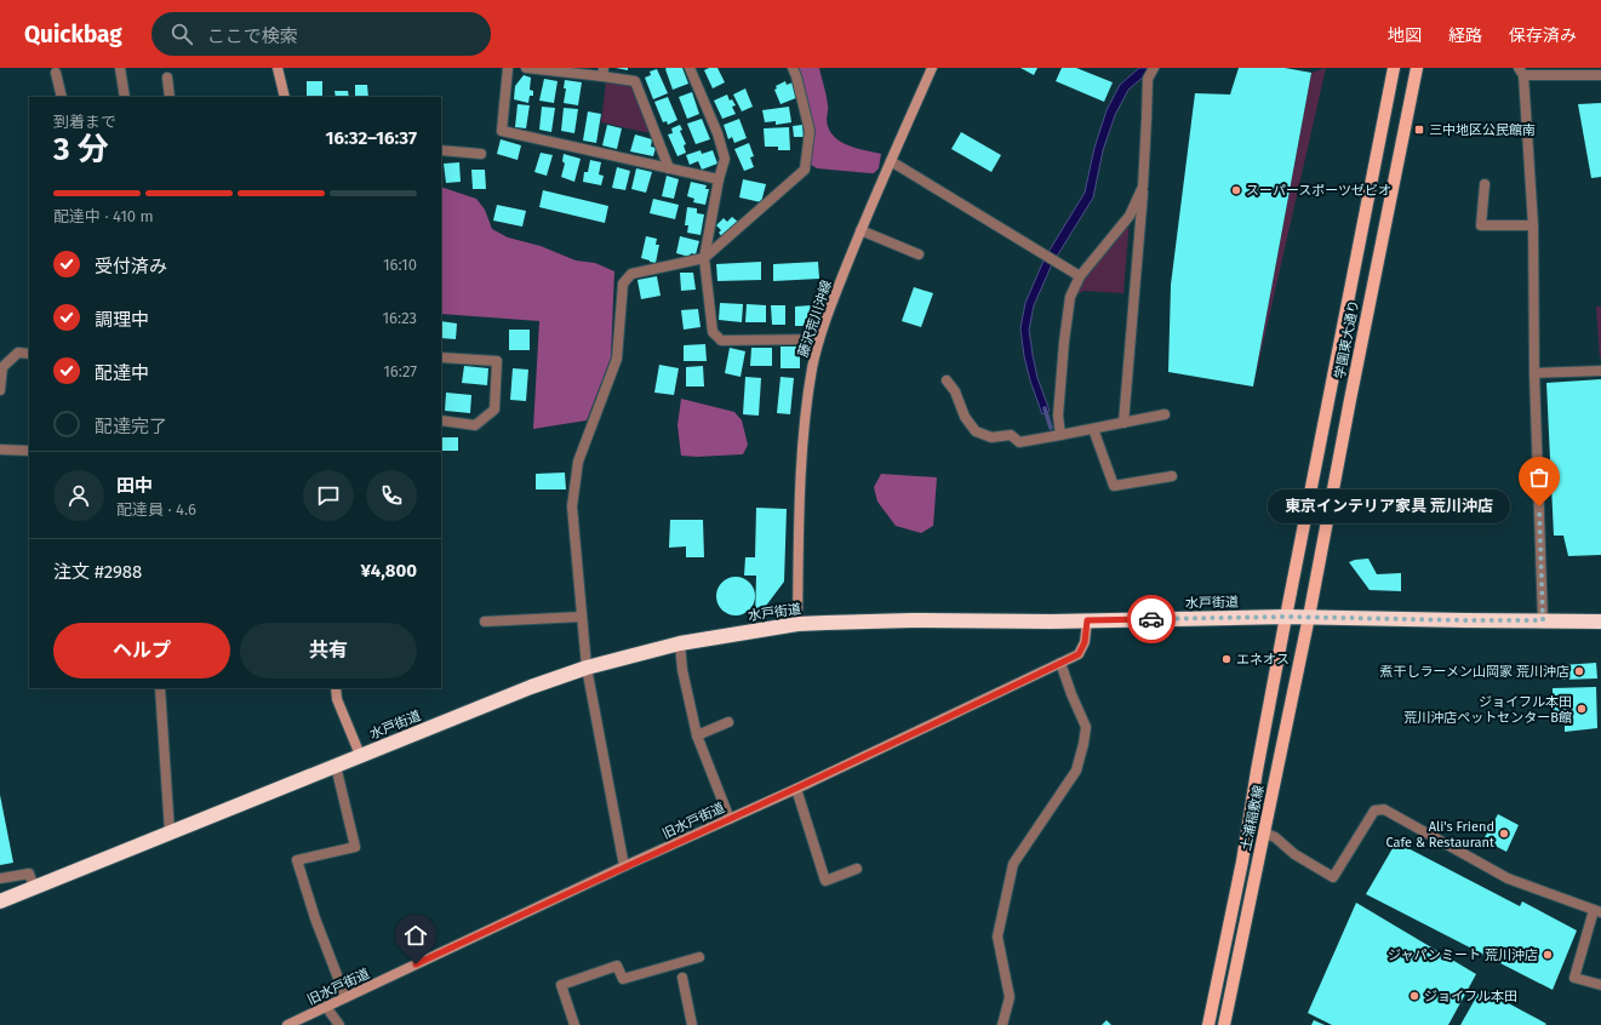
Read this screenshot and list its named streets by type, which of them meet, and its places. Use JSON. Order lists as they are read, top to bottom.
{
  "streets": {
    "highway": ["水戸街道"],
    "main road": ["学園東大通り", "土浦稲敷線"],
    "street": ["藤沢荒川沖線", "旧水戸街道"]
  },
  "crossings": [
    ["藤沢荒川沖線", "水戸街道"],
    ["学園東大通り", "水戸街道"],
    ["学園東大通り", "土浦稲敷線"],
    ["水戸街道", "土浦稲敷線"],
    ["水戸街道", "旧水戸街道"]
  ],
  "places": {
    "transit": ["三中地区公民館南"],
    "other": [
      "スーパースポーツゼビオ",
      "東京インテリア家具 荒川沖店",
      "エネオス",
      "煮干しラーメン山岡家 荒川沖店",
      "ジョイフル本田 荒川沖店ペットセンターB館",
      "Ali's Friend Cafe & Restaurant",
      "ジャパンミート 荒川沖店",
      "ジョイフル本田"
    ]
  },
  "page": {
    "header": "Quickbag",
    "search": "ここで検索",
    "nav": ["地図", "経路", "保存済み"],
    "heading": ["3 分", "到着まで", "16:32–16:37"],
    "panel": [
      "田中",
      "配達員 · 4.6",
      "注文 #2988",
      "¥4,800"
    ],
    "bar": "配達中 · 410 m",
    "list": [
      ["受付済み", "16:10"],
      ["調理中", "16:23"],
      ["配達中", "16:27"],
      "配達完了"
    ],
    "bubble": "東京インテリア家具 荒川沖店",
    "buttons": ["ヘルプ", "共有"]
  }
}
